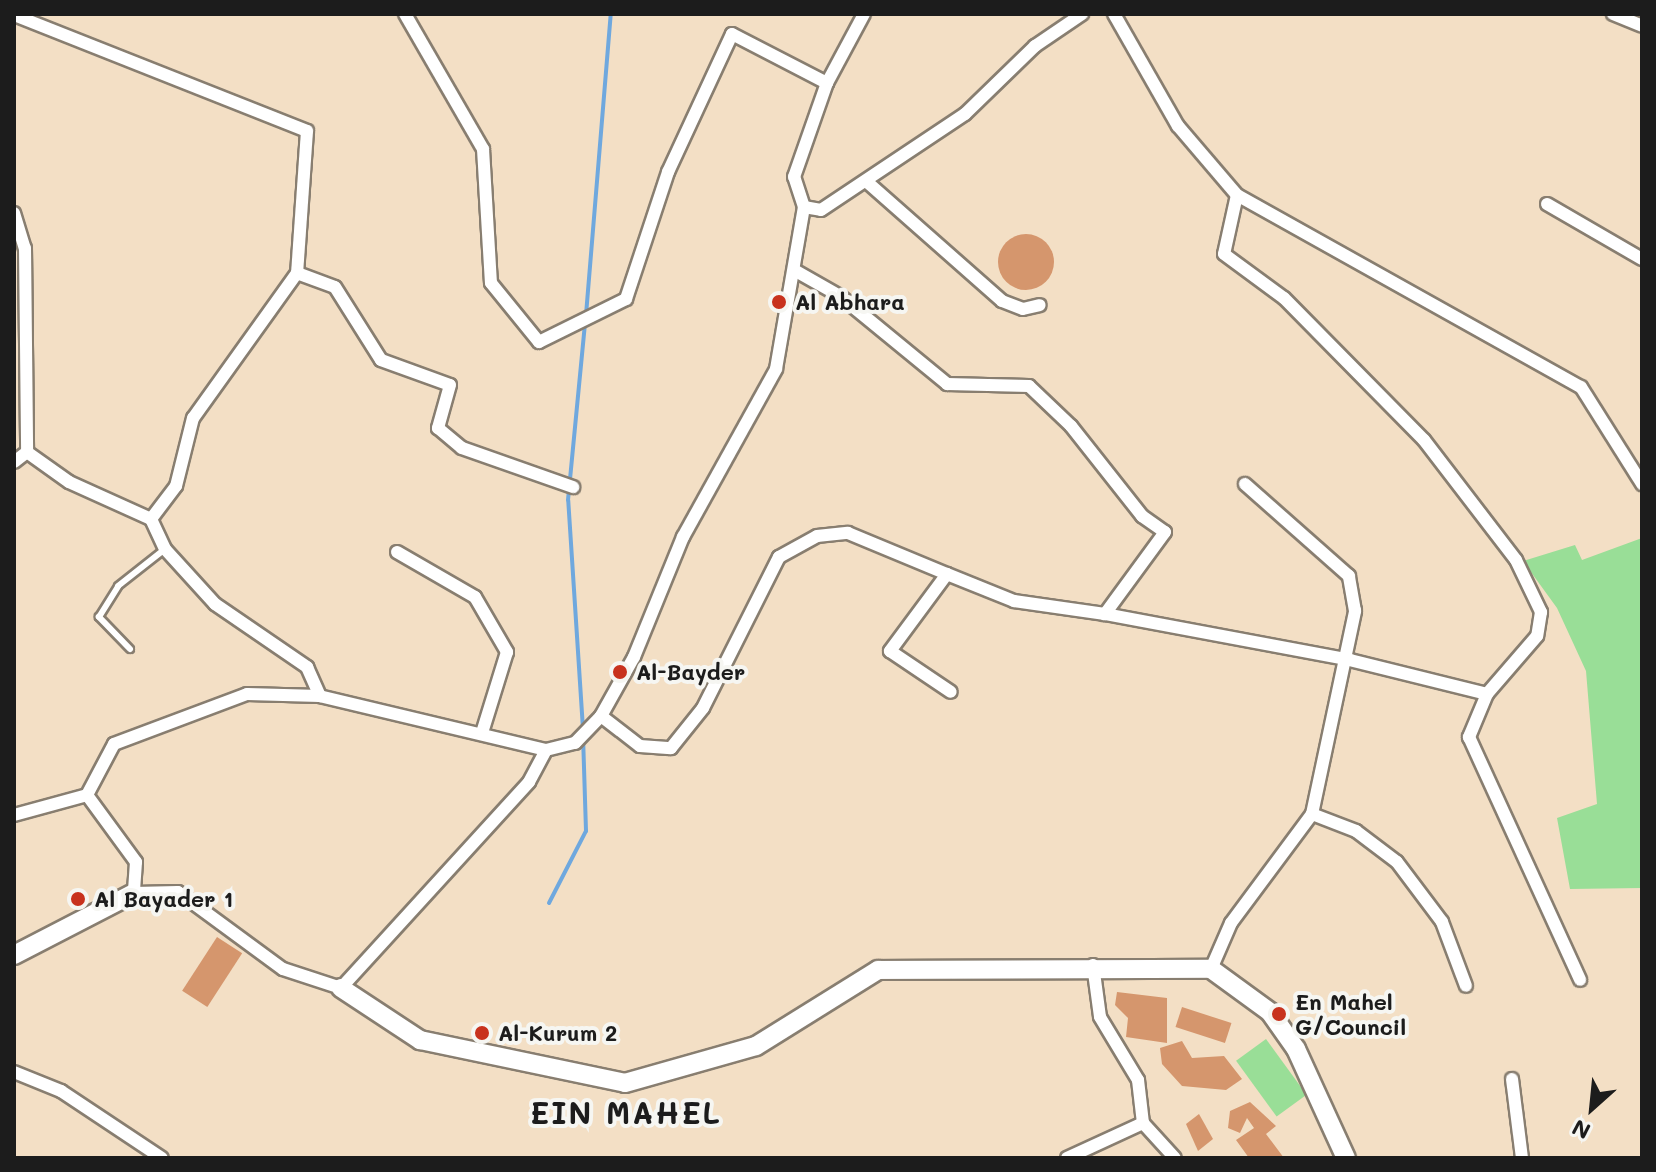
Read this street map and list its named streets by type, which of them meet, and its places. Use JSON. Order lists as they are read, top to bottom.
{
  "districts": ["EIN MAHEL"],
  "places": [
    "Al Abhara",
    "Al-Bayder",
    "Al Bayader 1",
    "En Mahel G/Council",
    "Al-Kurum 2"
  ],
  "north": "bottom left"
}
